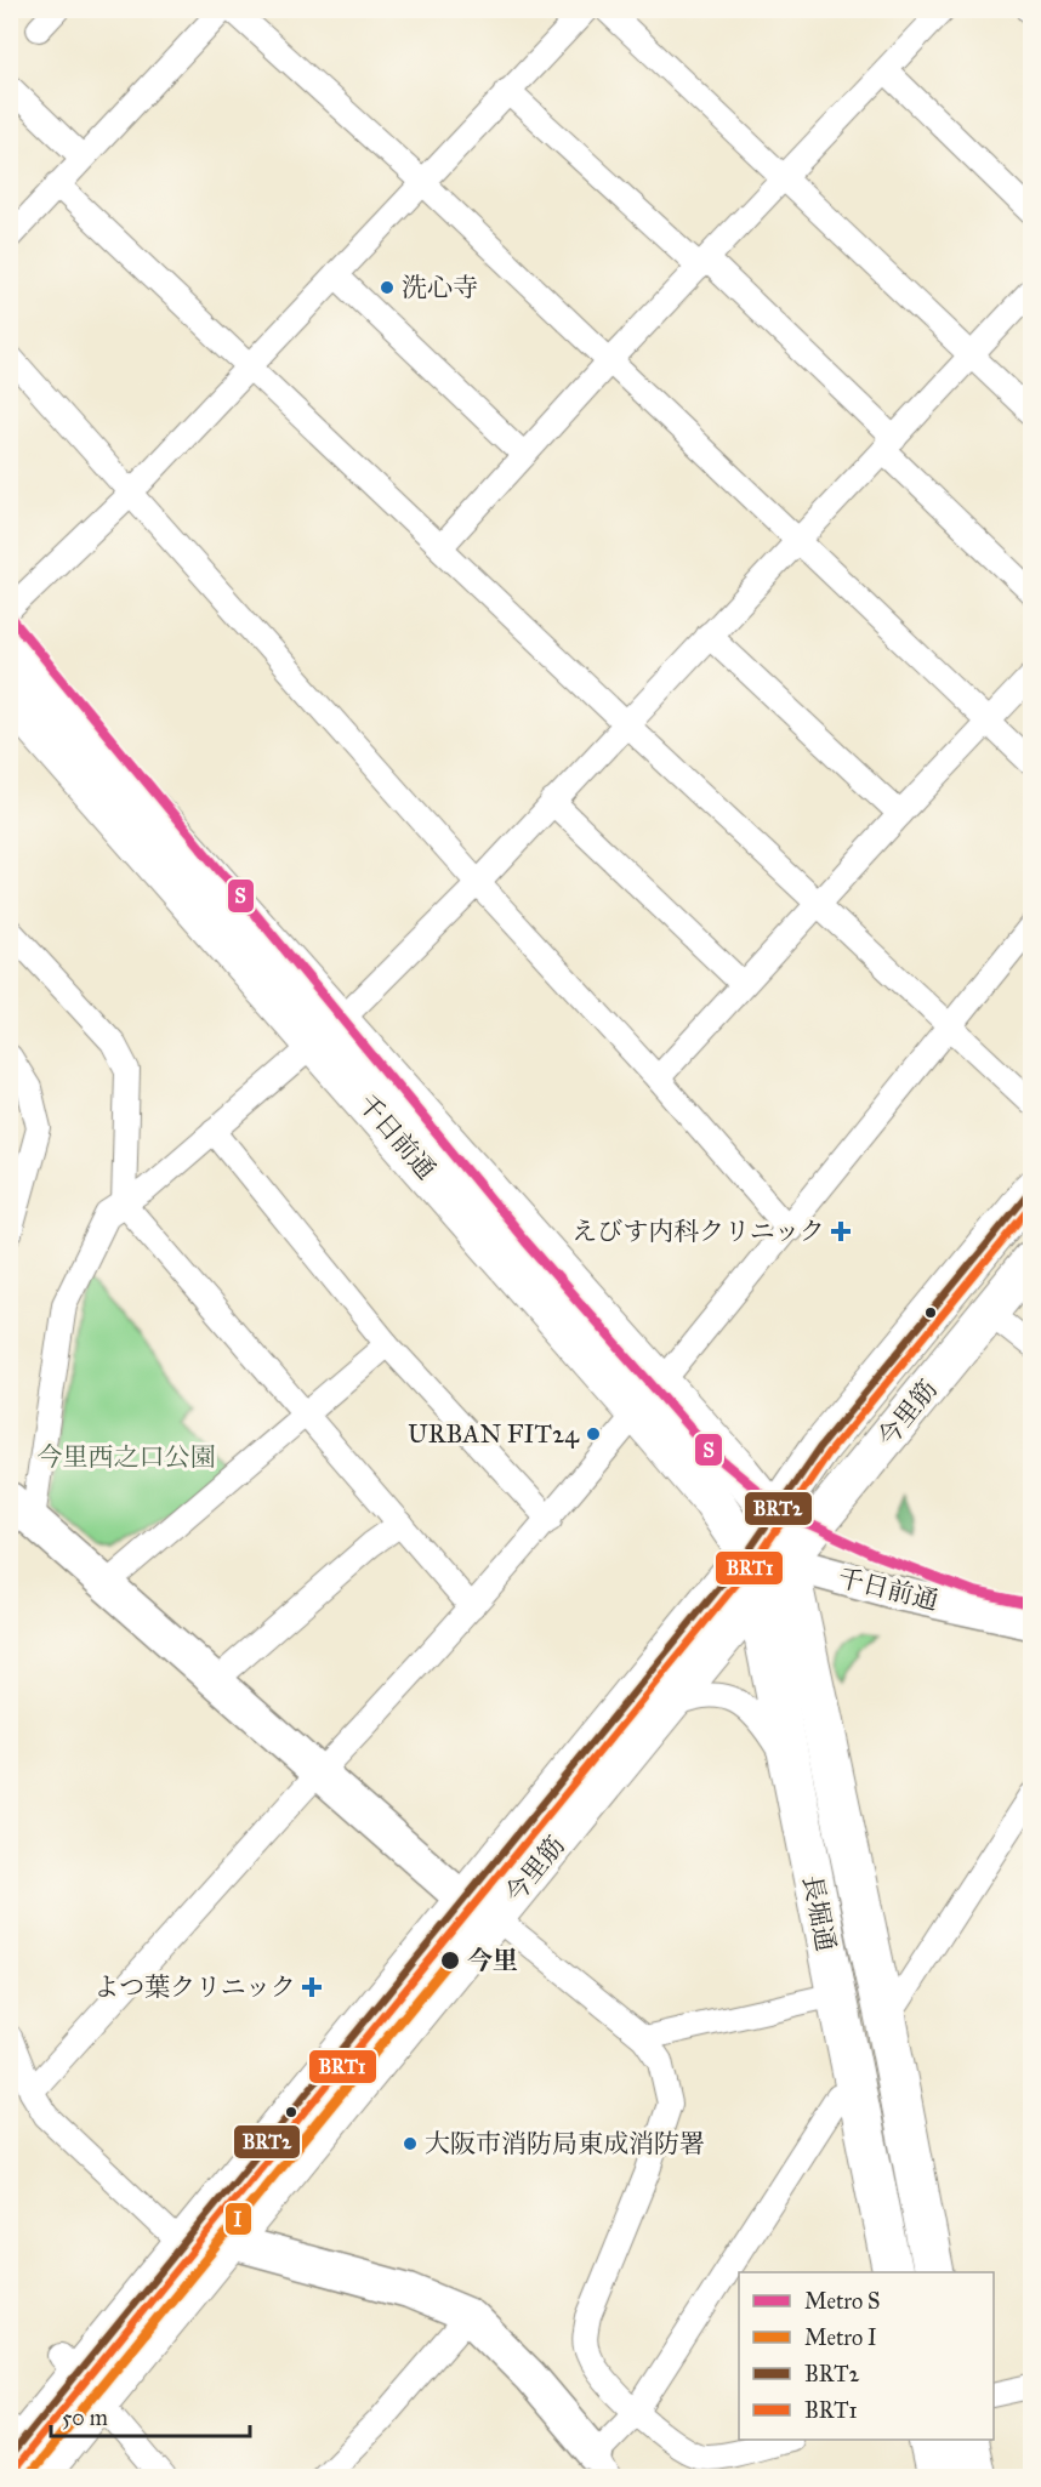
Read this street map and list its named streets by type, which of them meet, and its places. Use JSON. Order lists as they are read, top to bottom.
{
  "streets": {
    "highway": ["千日前通", "長堀通"],
    "main road": ["今里筋"]
  },
  "crossings": [
    ["千日前通", "今里筋"],
    ["千日前通", "長堀通"],
    ["今里筋", "長堀通"]
  ],
  "parks": ["今里西之口公園"],
  "places": {
    "other": [
      "洗心寺",
      "URBAN FIT24",
      "今里",
      "大阪市消防局東成消防署"
    ],
    "health": ["えびす内科クリニック", "よつ葉クリニック"]
  },
  "lines": [
    "metro line S",
    "transit line BRT2",
    "transit line BRT1",
    "metro line I"
  ],
  "legend": [
    "Metro S",
    "Metro I",
    "BRT2",
    "BRT1"
  ],
  "scale_bar": "50 m"
}
